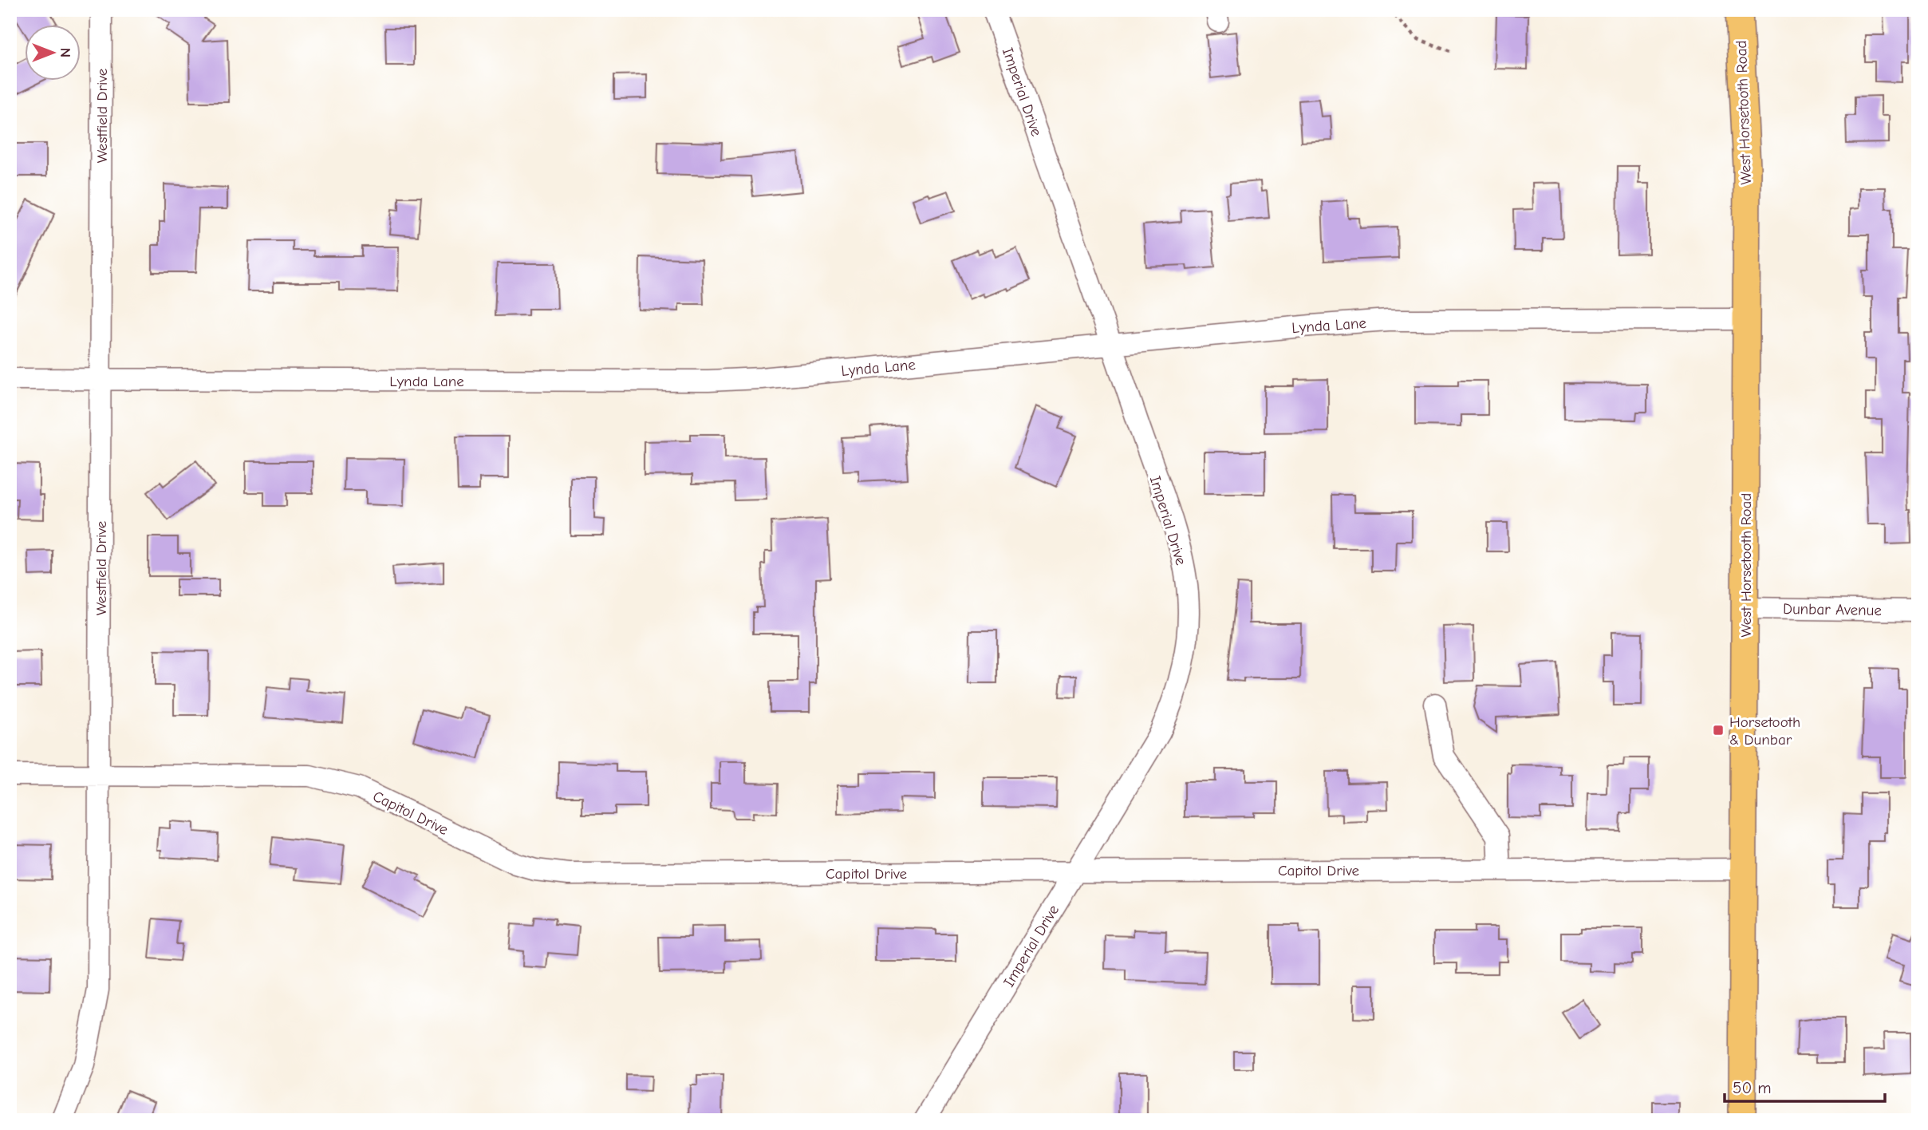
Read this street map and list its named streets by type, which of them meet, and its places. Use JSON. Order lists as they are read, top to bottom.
{
  "streets": {
    "main road": ["West Horsetooth Road"],
    "street": [
      "Imperial Drive",
      "Westfield Drive",
      "Lynda Lane",
      "Dunbar Avenue",
      "Capitol Drive"
    ]
  },
  "crossings": [
    ["Imperial Drive", "Lynda Lane"],
    ["Imperial Drive", "Capitol Drive"],
    ["West Horsetooth Road", "Lynda Lane"],
    ["West Horsetooth Road", "Dunbar Avenue"],
    ["West Horsetooth Road", "Capitol Drive"],
    ["Westfield Drive", "Lynda Lane"],
    ["Westfield Drive", "Capitol Drive"]
  ],
  "places": {
    "transit": ["Horsetooth & Dunbar"]
  },
  "scale_bar": "50 m",
  "north": "right"
}
